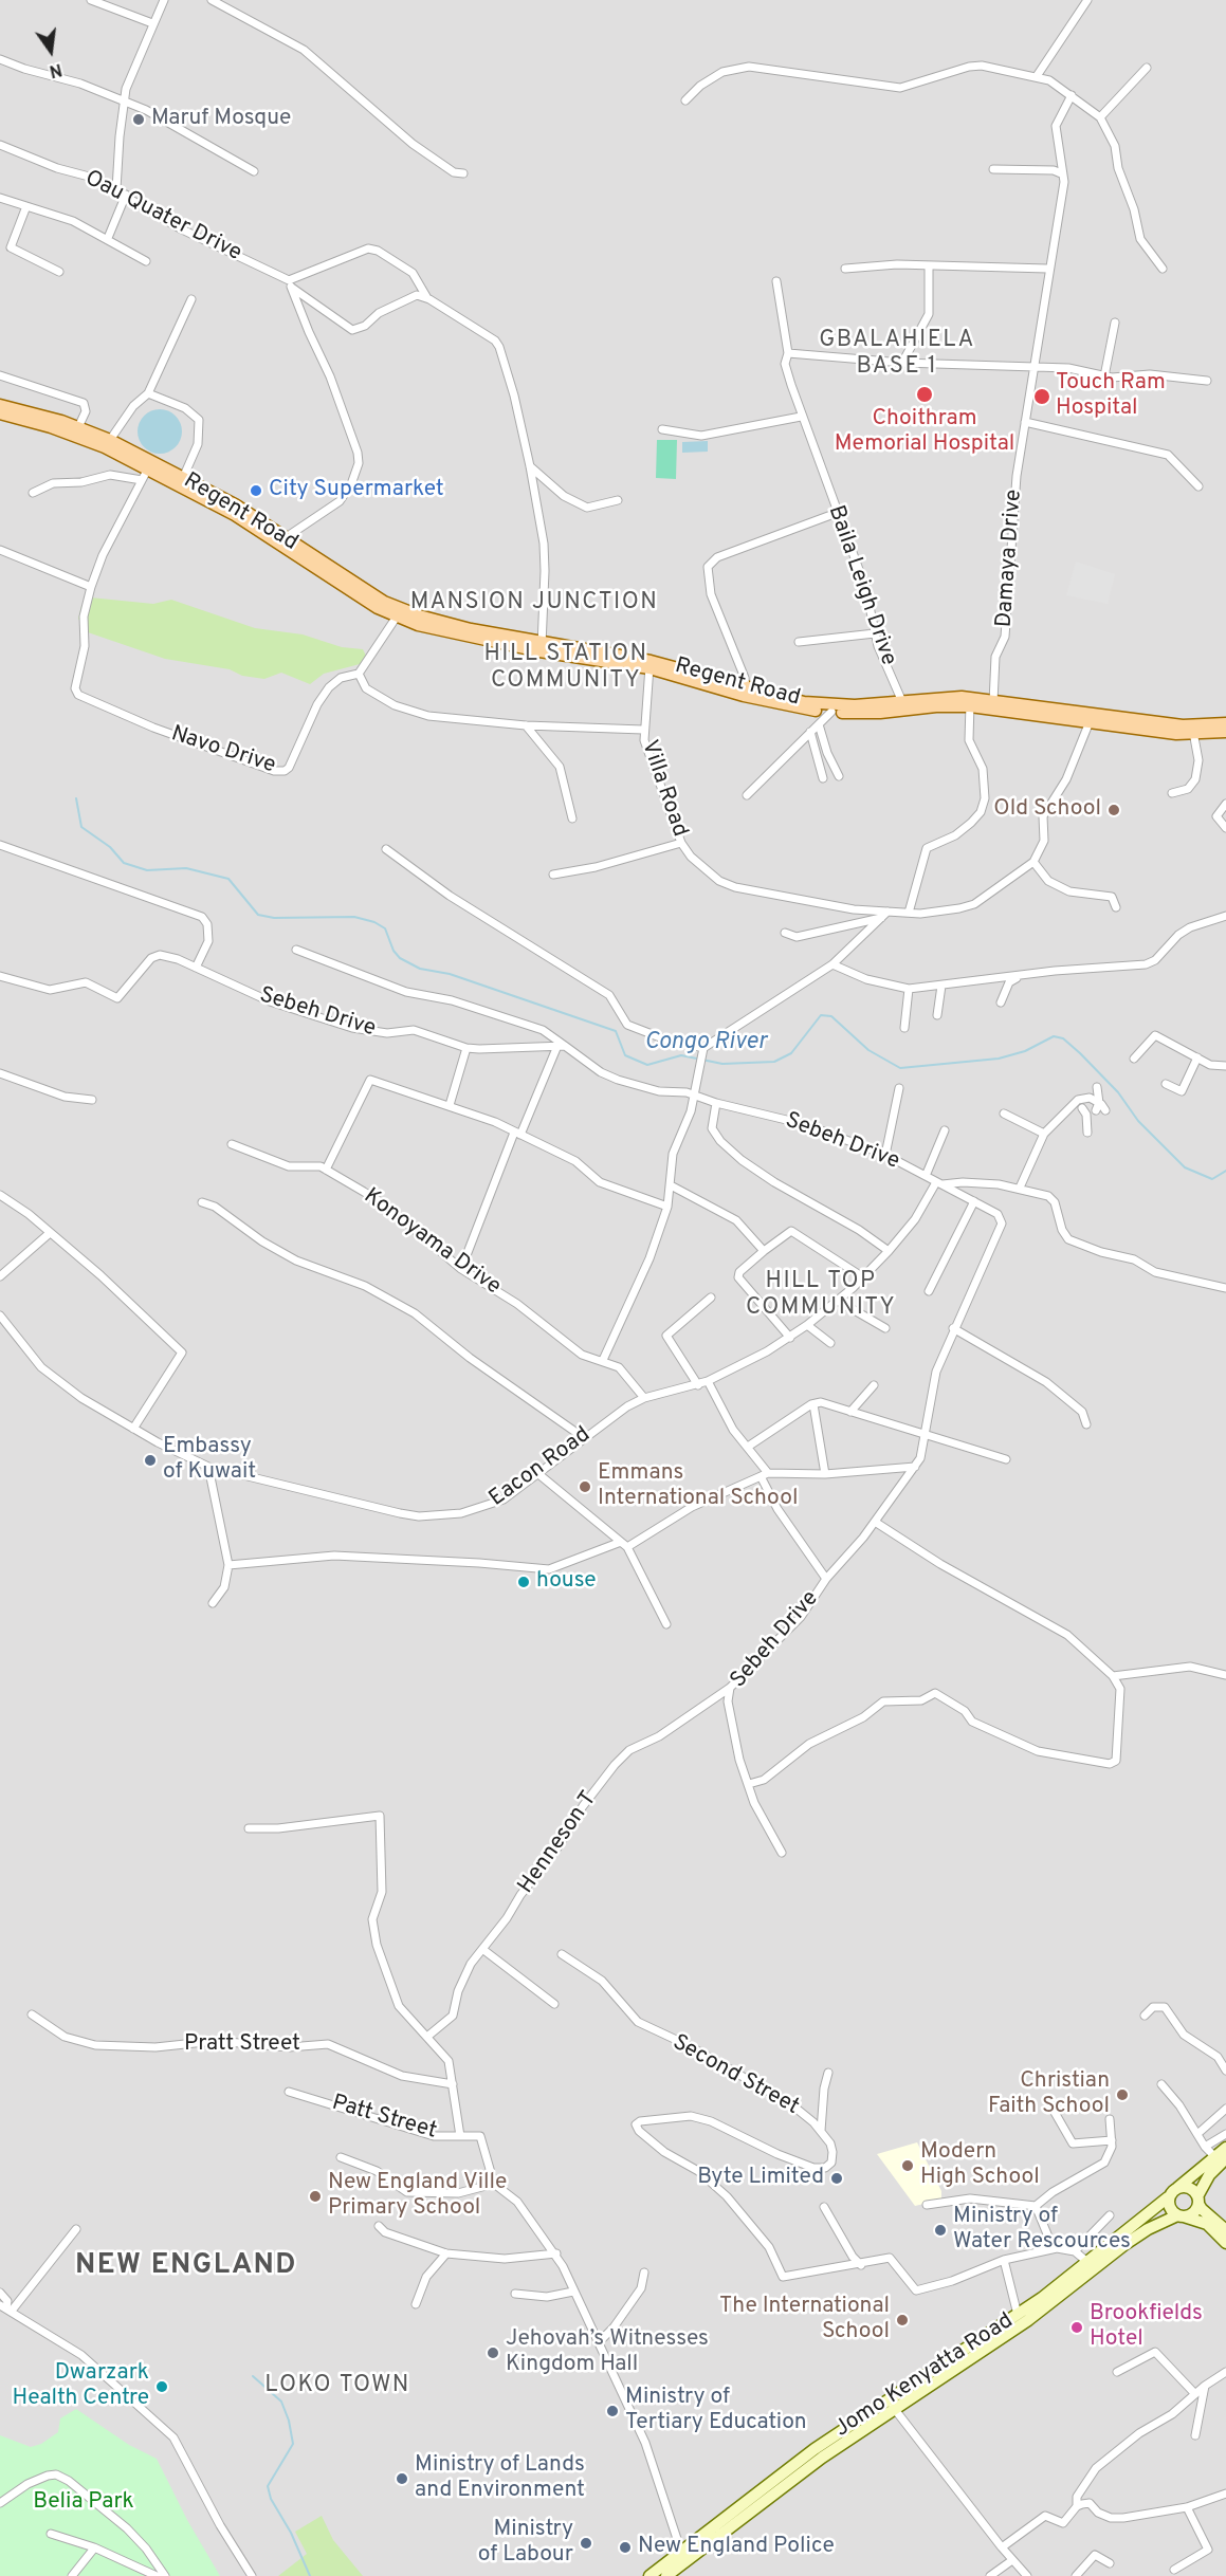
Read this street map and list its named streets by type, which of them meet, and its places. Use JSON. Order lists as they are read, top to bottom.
{
  "streets": {
    "main road": ["Regent Road", "Jomo Kenyatta Road"],
    "street": [
      "Oau Quater Drive",
      "Damaya Drive",
      "Baila Leigh Drive",
      "Navo Drive",
      "Villa Road",
      "Sebeh Drive",
      "Konoyama Drive",
      "Eacon Road",
      "Henneson T",
      "Pratt Street",
      "Second Street",
      "Patt Street"
    ]
  },
  "crossings": [
    ["Regent Road", "Damaya Drive"],
    ["Regent Road", "Baila Leigh Drive"],
    ["Regent Road", "Villa Road"],
    ["Sebeh Drive", "Eacon Road"],
    ["Sebeh Drive", "Henneson T"],
    ["Konoyama Drive", "Eacon Road"]
  ],
  "districts": [
    "GBALAHIELA BASE 1",
    "MANSION JUNCTION",
    "HILL STATION COMMUNITY",
    "HILL TOP COMMUNITY",
    "NEW ENGLAND",
    "LOKO TOWN"
  ],
  "water": ["Congo River"],
  "parks": ["Belia Park"],
  "places": [
    "Maruf Mosque",
    "Choithram Memorial Hospital",
    "Touch Ram Hospital",
    "City Supermarket",
    "Old School",
    "Embassy of Kuwait",
    "Emmans International School",
    "house",
    "Christian Faith School",
    "Modern High School",
    "Byte Limited",
    "New England Ville Primary School",
    "Ministry of Water Rescources",
    "The International School",
    "Brookfields Hotel",
    "Jehovah’s Witnesses Kingdom Hall",
    "Dwarzark Health Centre",
    "Ministry of Tertiary Education",
    "Ministry of Lands and Environment",
    "Ministry of Labour",
    "New England Police"
  ],
  "north": "bottom"
}
